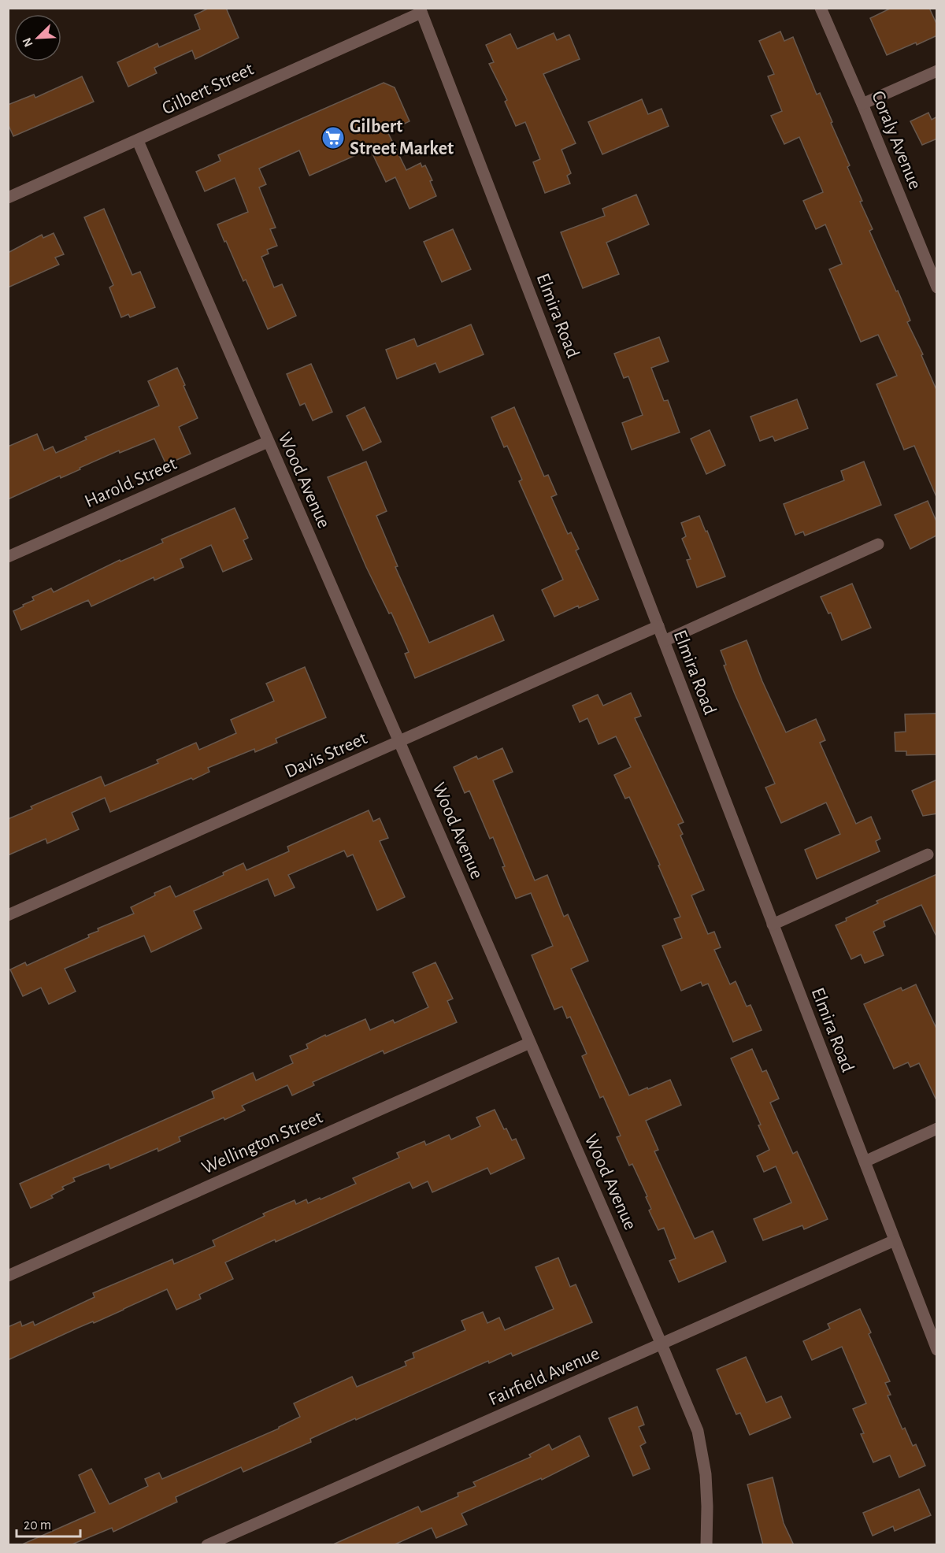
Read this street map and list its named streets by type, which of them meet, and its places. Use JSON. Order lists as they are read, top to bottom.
{
  "streets": {
    "street": [
      "Gilbert Street",
      "Coraly Avenue",
      "Elmira Road",
      "Wood Avenue",
      "Harold Street",
      "Davis Street",
      "Wellington Street",
      "Fairfield Avenue"
    ]
  },
  "crossings": [
    ["Gilbert Street", "Elmira Road"],
    ["Gilbert Street", "Wood Avenue"],
    ["Elmira Road", "Davis Street"],
    ["Elmira Road", "Fairfield Avenue"],
    ["Wood Avenue", "Harold Street"],
    ["Wood Avenue", "Davis Street"],
    ["Wood Avenue", "Wellington Street"],
    ["Wood Avenue", "Fairfield Avenue"]
  ],
  "places": {
    "supermarket": ["Gilbert Street Market"]
  },
  "scale_bar": "20 m",
  "north": "bottom left"
}
